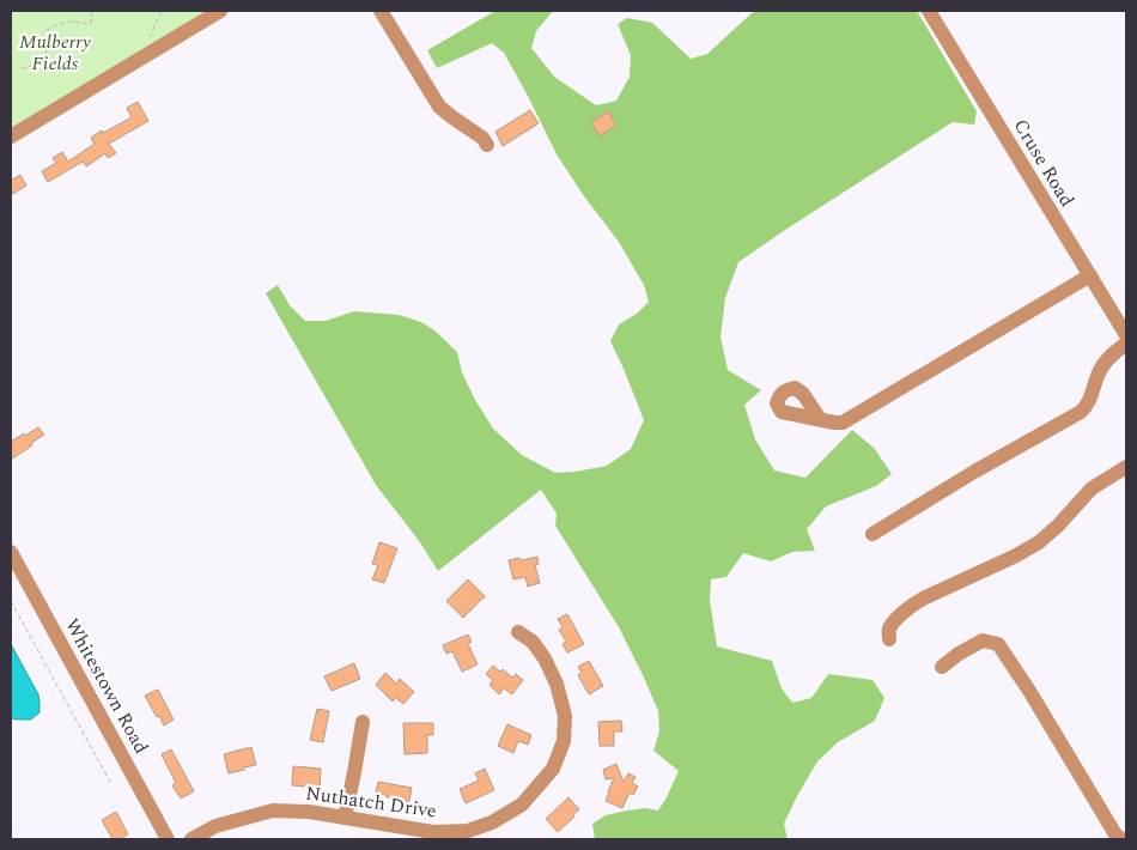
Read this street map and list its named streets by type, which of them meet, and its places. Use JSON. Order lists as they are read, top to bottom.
{
  "streets": {
    "street": ["Cruse Road", "Whitestown Road", "Nuthatch Drive"]
  },
  "parks": ["Mulberry Fields"]
}
